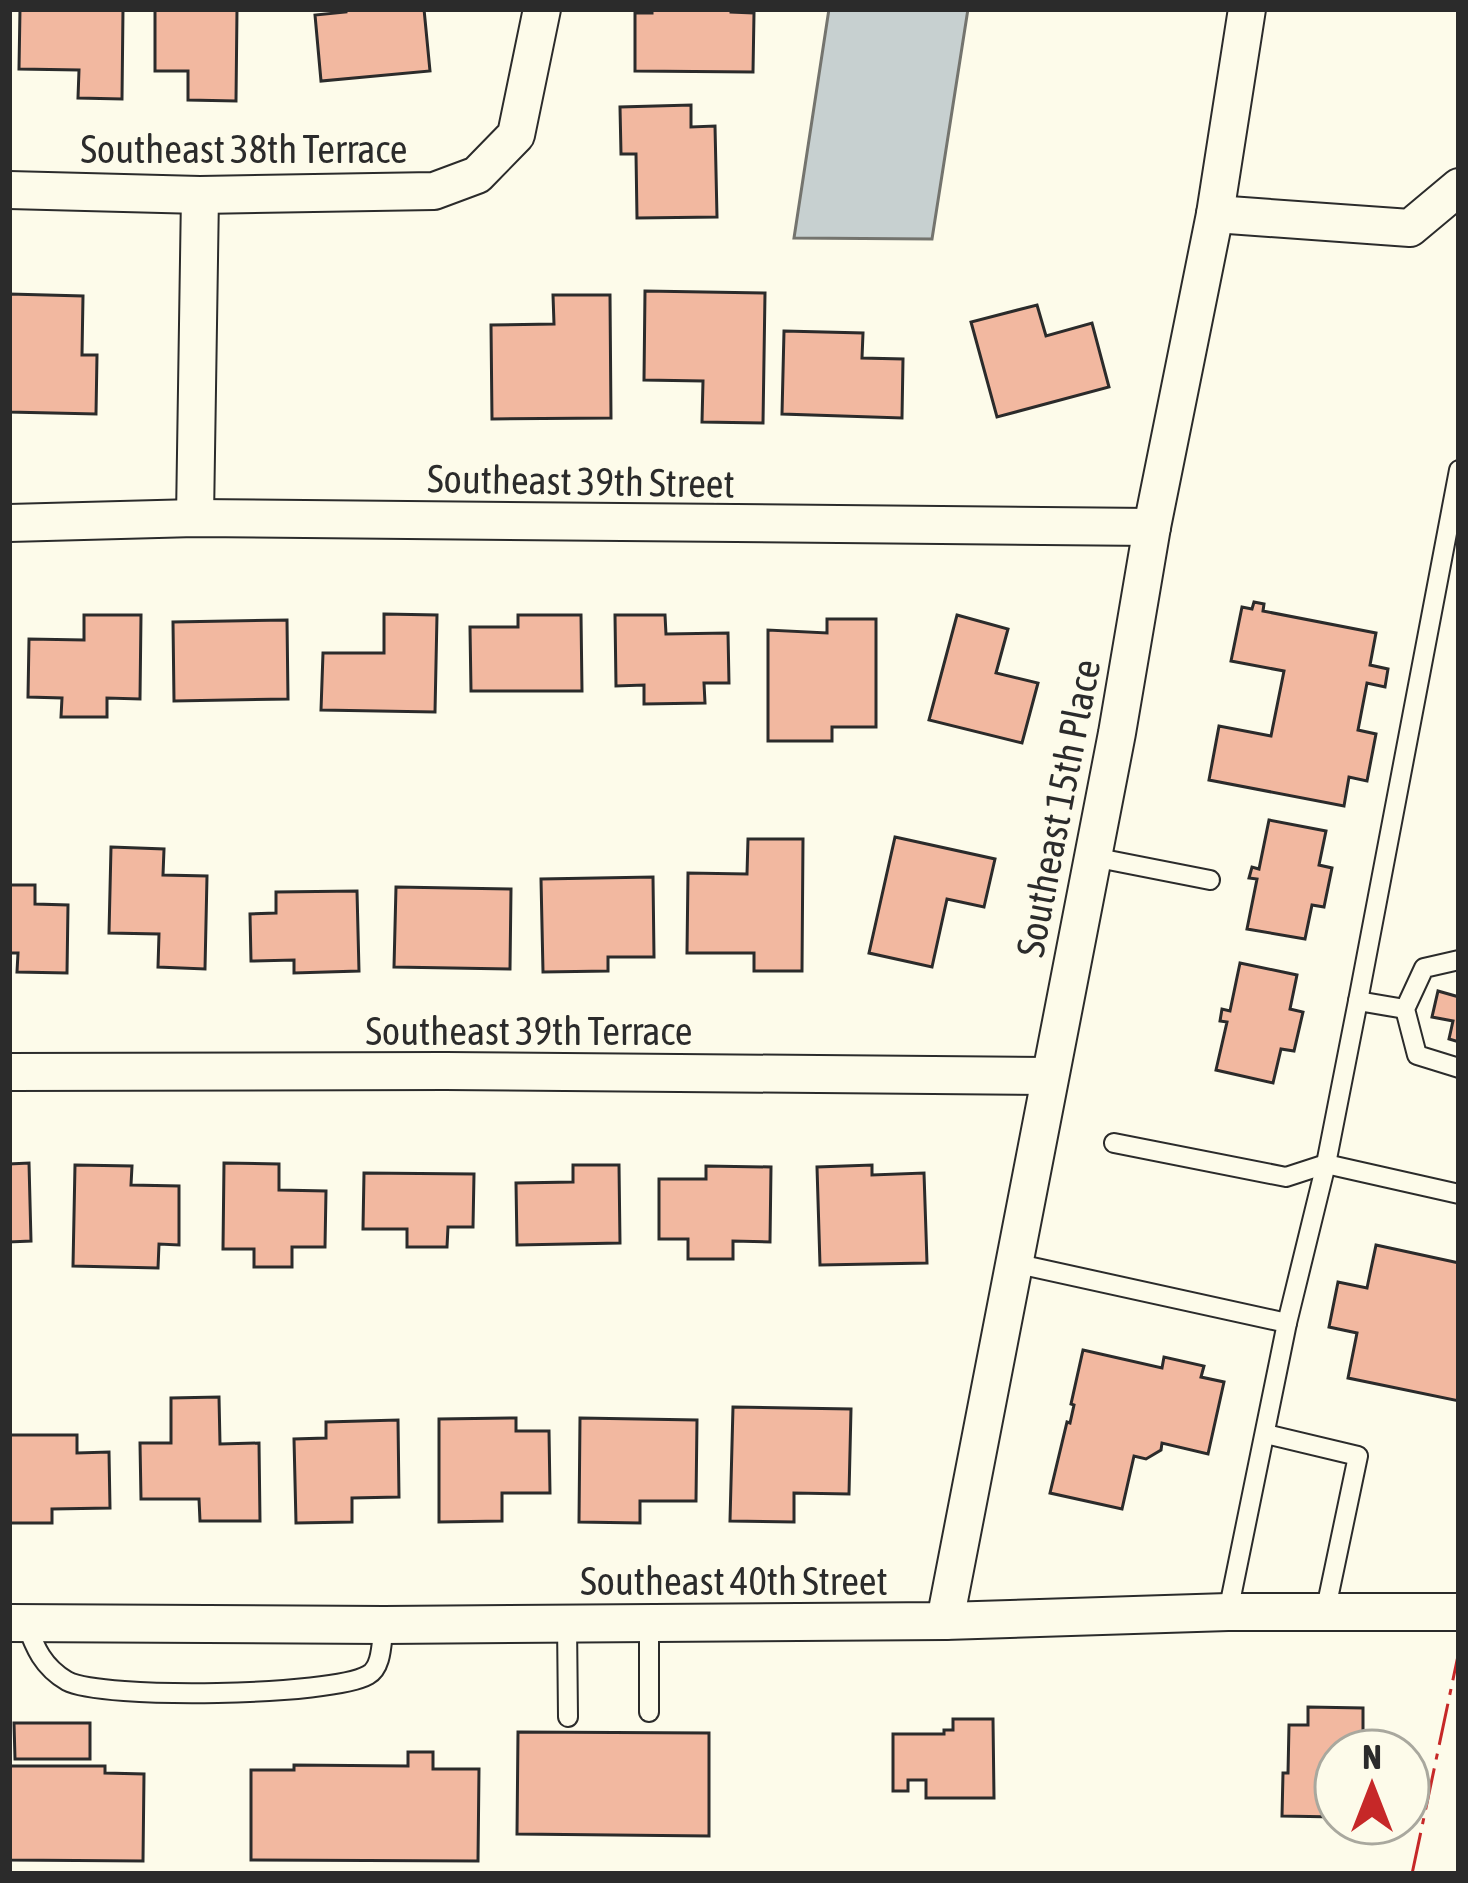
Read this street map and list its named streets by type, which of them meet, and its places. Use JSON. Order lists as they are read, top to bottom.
{
  "streets": {
    "street": [
      "Southeast 38th Terrace",
      "Southeast 39th Street",
      "Southeast 15th Place",
      "Southeast 39th Terrace",
      "Southeast 40th Street"
    ]
  },
  "crossings": [
    ["Southeast 39th Street", "Southeast 15th Place"],
    ["Southeast 15th Place", "Southeast 39th Terrace"],
    ["Southeast 15th Place", "Southeast 40th Street"]
  ],
  "north": "top"
}
